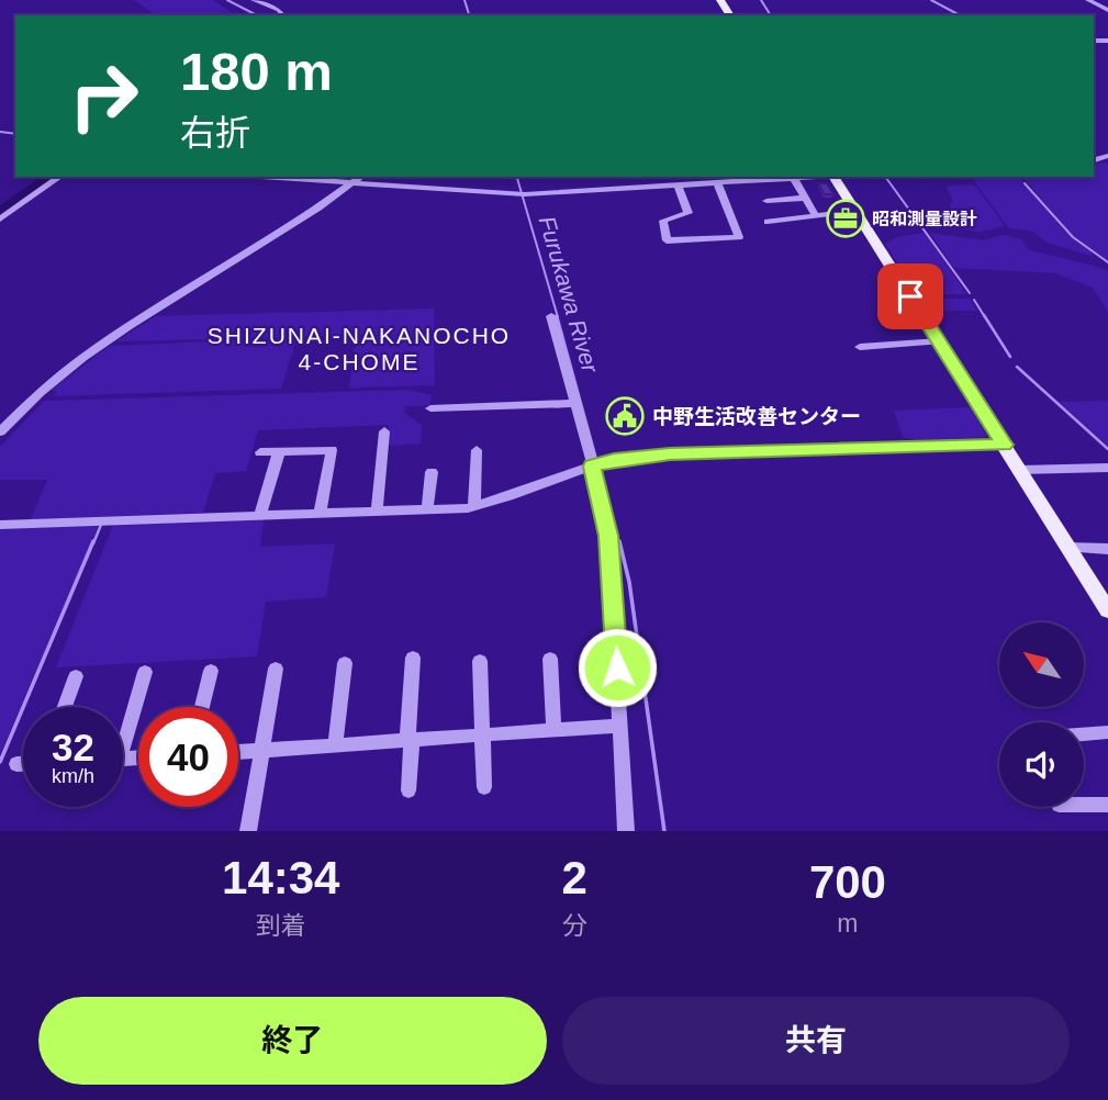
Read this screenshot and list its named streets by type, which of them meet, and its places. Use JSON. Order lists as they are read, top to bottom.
{
  "districts": ["SHIZUNAI-NAKANOCHO 4-CHOME"],
  "water": ["Furukawa River"],
  "places": {
    "office": ["昭和測量設計"],
    "public building": ["中野生活改善センター"]
  },
  "north": "top left",
  "page": {
    "turn": ["180 m", "右折"],
    "speed": "32 km/h",
    "limit": "40",
    "eta": [
      "14:34",
      "到着",
      "2",
      "分",
      "700",
      "m"
    ],
    "buttons": ["終了", "共有"]
  }
}
